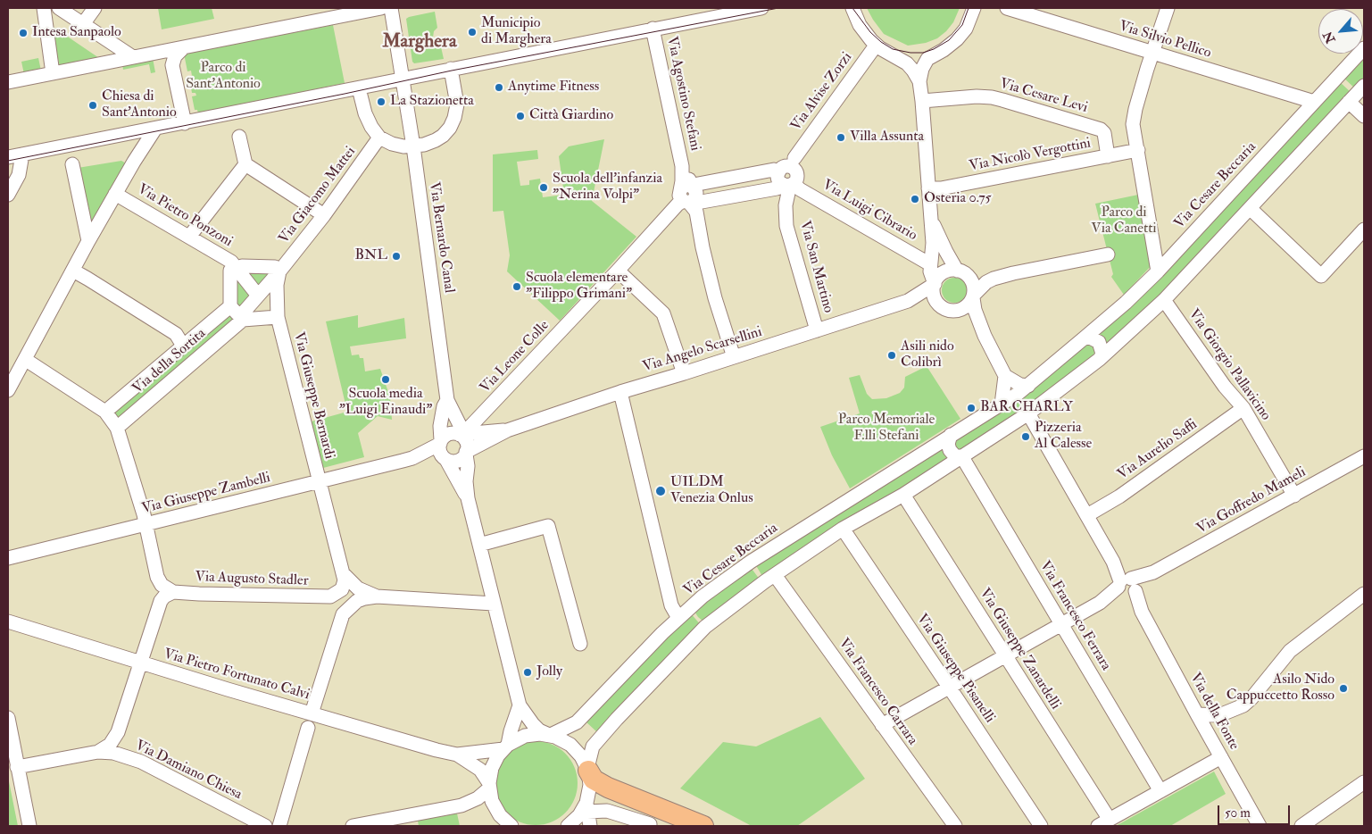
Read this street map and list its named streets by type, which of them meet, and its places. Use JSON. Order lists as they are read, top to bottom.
{
  "streets": {
    "street": [
      "Via Silvio Pellico",
      "Via Alvise Zorzi",
      "Via Agostino Stefani",
      "Via Cesare Levi",
      "Via Nicolò Vergottini",
      "Via Cesare Beccaria",
      "Via Giacomo Mattei",
      "Via Luigi Cibrario",
      "Via Pietro Ponzoni",
      "Via Bernardo Canal",
      "Via San Martino",
      "Via Angelo Scarsellini",
      "Via Leone Colle",
      "Via della Sortita",
      "Via Giorgio Pallavicino",
      "Via Giuseppe Bernardi",
      "Via Aurelio Saffi",
      "Via Giuseppe Zambelli",
      "Via Goffredo Mameli",
      "Via Augusto Stadler",
      "Via Francesco Ferrara",
      "Via Giuseppe Zanardelli",
      "Via Giuseppe Pisanelli",
      "Via Pietro Fortunato Calvi",
      "Via Francesco Carrara",
      "Via della Fonte",
      "Via Damiano Chiesa"
    ]
  },
  "crossings": [
    ["Via Silvio Pellico", "Via Cesare Beccaria"],
    ["Via Alvise Zorzi", "Via Luigi Cibrario"],
    ["Via Alvise Zorzi", "Via San Martino"],
    ["Via Agostino Stefani", "Via Angelo Scarsellini"],
    ["Via Agostino Stefani", "Via Leone Colle"],
    ["Via Cesare Levi", "Via Nicolò Vergottini"],
    ["Via Cesare Beccaria", "Via Pietro Fortunato Calvi"],
    ["Via Giacomo Mattei", "Via Pietro Ponzoni"],
    ["Via Giacomo Mattei", "Via della Sortita"],
    ["Via Giacomo Mattei", "Via Giuseppe Bernardi"],
    ["Via Luigi Cibrario", "Via San Martino"],
    ["Via Pietro Ponzoni", "Via della Sortita"],
    ["Via Bernardo Canal", "Via Angelo Scarsellini"],
    ["Via Bernardo Canal", "Via Leone Colle"],
    ["Via Bernardo Canal", "Via Giuseppe Zambelli"],
    ["Via San Martino", "Via Angelo Scarsellini"],
    ["Via Angelo Scarsellini", "Via Leone Colle"],
    ["Via Angelo Scarsellini", "Via Giuseppe Zambelli"],
    ["Via Leone Colle", "Via Giuseppe Zambelli"],
    ["Via Giorgio Pallavicino", "Via Aurelio Saffi"],
    ["Via Giorgio Pallavicino", "Via Goffredo Mameli"],
    ["Via Giuseppe Bernardi", "Via Giuseppe Zambelli"],
    ["Via Aurelio Saffi", "Via della Fonte"],
    ["Via Goffredo Mameli", "Via Francesco Ferrara"],
    ["Via Goffredo Mameli", "Via Giuseppe Zanardelli"],
    ["Via Goffredo Mameli", "Via Giuseppe Pisanelli"],
    ["Via Goffredo Mameli", "Via Francesco Carrara"],
    ["Via Goffredo Mameli", "Via della Fonte"]
  ],
  "districts": ["Marghera"],
  "parks": ["Parco di Sant'Antonio", "Parco di Via Canetti", "Parco Memoriale F.lli Stefani"],
  "places": [
    "Municipio di Marghera",
    "Intesa Sanpaolo",
    "Anytime Fitness",
    "La Stazionetta",
    "Chiesa di Sant'Antonio",
    "Città Giardino",
    "Villa Assunta",
    "Scuola dell'infanzia \"Nerina Volpi\"",
    "Osteria 0.75",
    "BNL",
    "Scuola elementare \"Filippo Grimani\"",
    "Asili nido Colibrì",
    "Scuola media \"Luigi Einaudi\"",
    "BAR CHARLY",
    "Pizzeria Al Calesse",
    "UILDM Venezia Onlus",
    "Jolly",
    "Asilo Nido Cappuccetto Rosso"
  ],
  "scale_bar": "50 m",
  "north": "bottom left"
}
